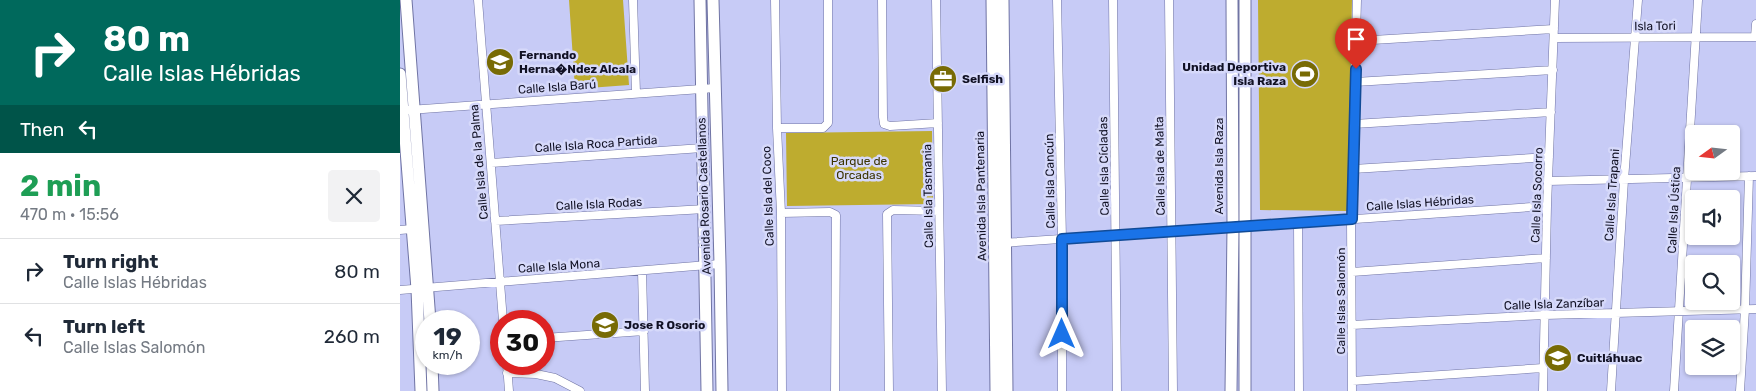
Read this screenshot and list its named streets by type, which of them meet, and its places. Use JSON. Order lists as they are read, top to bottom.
{
  "streets": {
    "street": [
      "Isla Tori",
      "Calle Isla Barú",
      "Calle Isla Roca Partida",
      "Calle Isla de la Palma",
      "Calle Isla Cícladas",
      "Calle Isla de Malta",
      "Avenida Isla Raza",
      "Calle Isla Cancún",
      "Calle Isla Socorro",
      "Calle Isla Trapani",
      "Avenida Rosario Castellanos",
      "Calle Isla del Coco",
      "Calle Isla Tasmania",
      "Avenida Isla Pantenaria",
      "Calle Islas Hébridas",
      "Calle Isla Rodas",
      "Calle Isla Ústica",
      "Calle Isla Mona",
      "Calle Islas Salomón",
      "Calle Isla Zanzíbar"
    ]
  },
  "crossings": [
    ["Isla Tori", "Calle Isla Socorro"],
    ["Isla Tori", "Calle Isla Trapani"],
    ["Isla Tori", "Calle Isla Ústica"],
    ["Calle Isla Barú", "Calle Isla de la Palma"],
    ["Calle Isla Barú", "Avenida Rosario Castellanos"],
    ["Calle Isla Roca Partida", "Calle Isla de la Palma"],
    ["Calle Isla Roca Partida", "Avenida Rosario Castellanos"],
    ["Calle Isla de la Palma", "Calle Isla Rodas"],
    ["Calle Isla de la Palma", "Calle Isla Mona"],
    ["Calle Isla Cícladas", "Calle Islas Hébridas"],
    ["Calle Isla de Malta", "Calle Islas Hébridas"],
    ["Avenida Isla Raza", "Calle Islas Hébridas"],
    ["Calle Isla Cancún", "Calle Islas Hébridas"],
    ["Calle Isla Socorro", "Calle Islas Hébridas"],
    ["Calle Isla Socorro", "Calle Isla Zanzíbar"],
    ["Calle Isla Trapani", "Calle Isla Zanzíbar"],
    ["Avenida Rosario Castellanos", "Calle Isla Rodas"],
    ["Avenida Rosario Castellanos", "Calle Isla Mona"],
    ["Avenida Isla Pantenaria", "Calle Islas Hébridas"],
    ["Calle Islas Hébridas", "Calle Islas Salomón"],
    ["Calle Isla Ústica", "Calle Isla Zanzíbar"],
    ["Calle Islas Salomón", "Calle Isla Zanzíbar"]
  ],
  "parks": ["Parque de Orcadas"],
  "places": {
    "school or university": ["Fernando Herna�Ndez Alcala", "Jose R Osorio", "Cuitláhuac"],
    "sports": ["Unidad Deportiva Isla Raza"],
    "office": ["Selfish"]
  },
  "north": "left",
  "page": {
    "turn": ["80 m", "Calle Islas Hébridas"],
    "then": "Then",
    "heading": ["2 min", "470 m · 15:56"],
    "list": [
      {
        "name": "Turn right",
        "note": "Calle Islas Hébridas",
        "value": "80 m"
      },
      {
        "name": "Turn left",
        "note": "Calle Islas Salomón",
        "value": "260 m"
      }
    ],
    "speed": "19 km/h",
    "limit": "30"
  }
}
